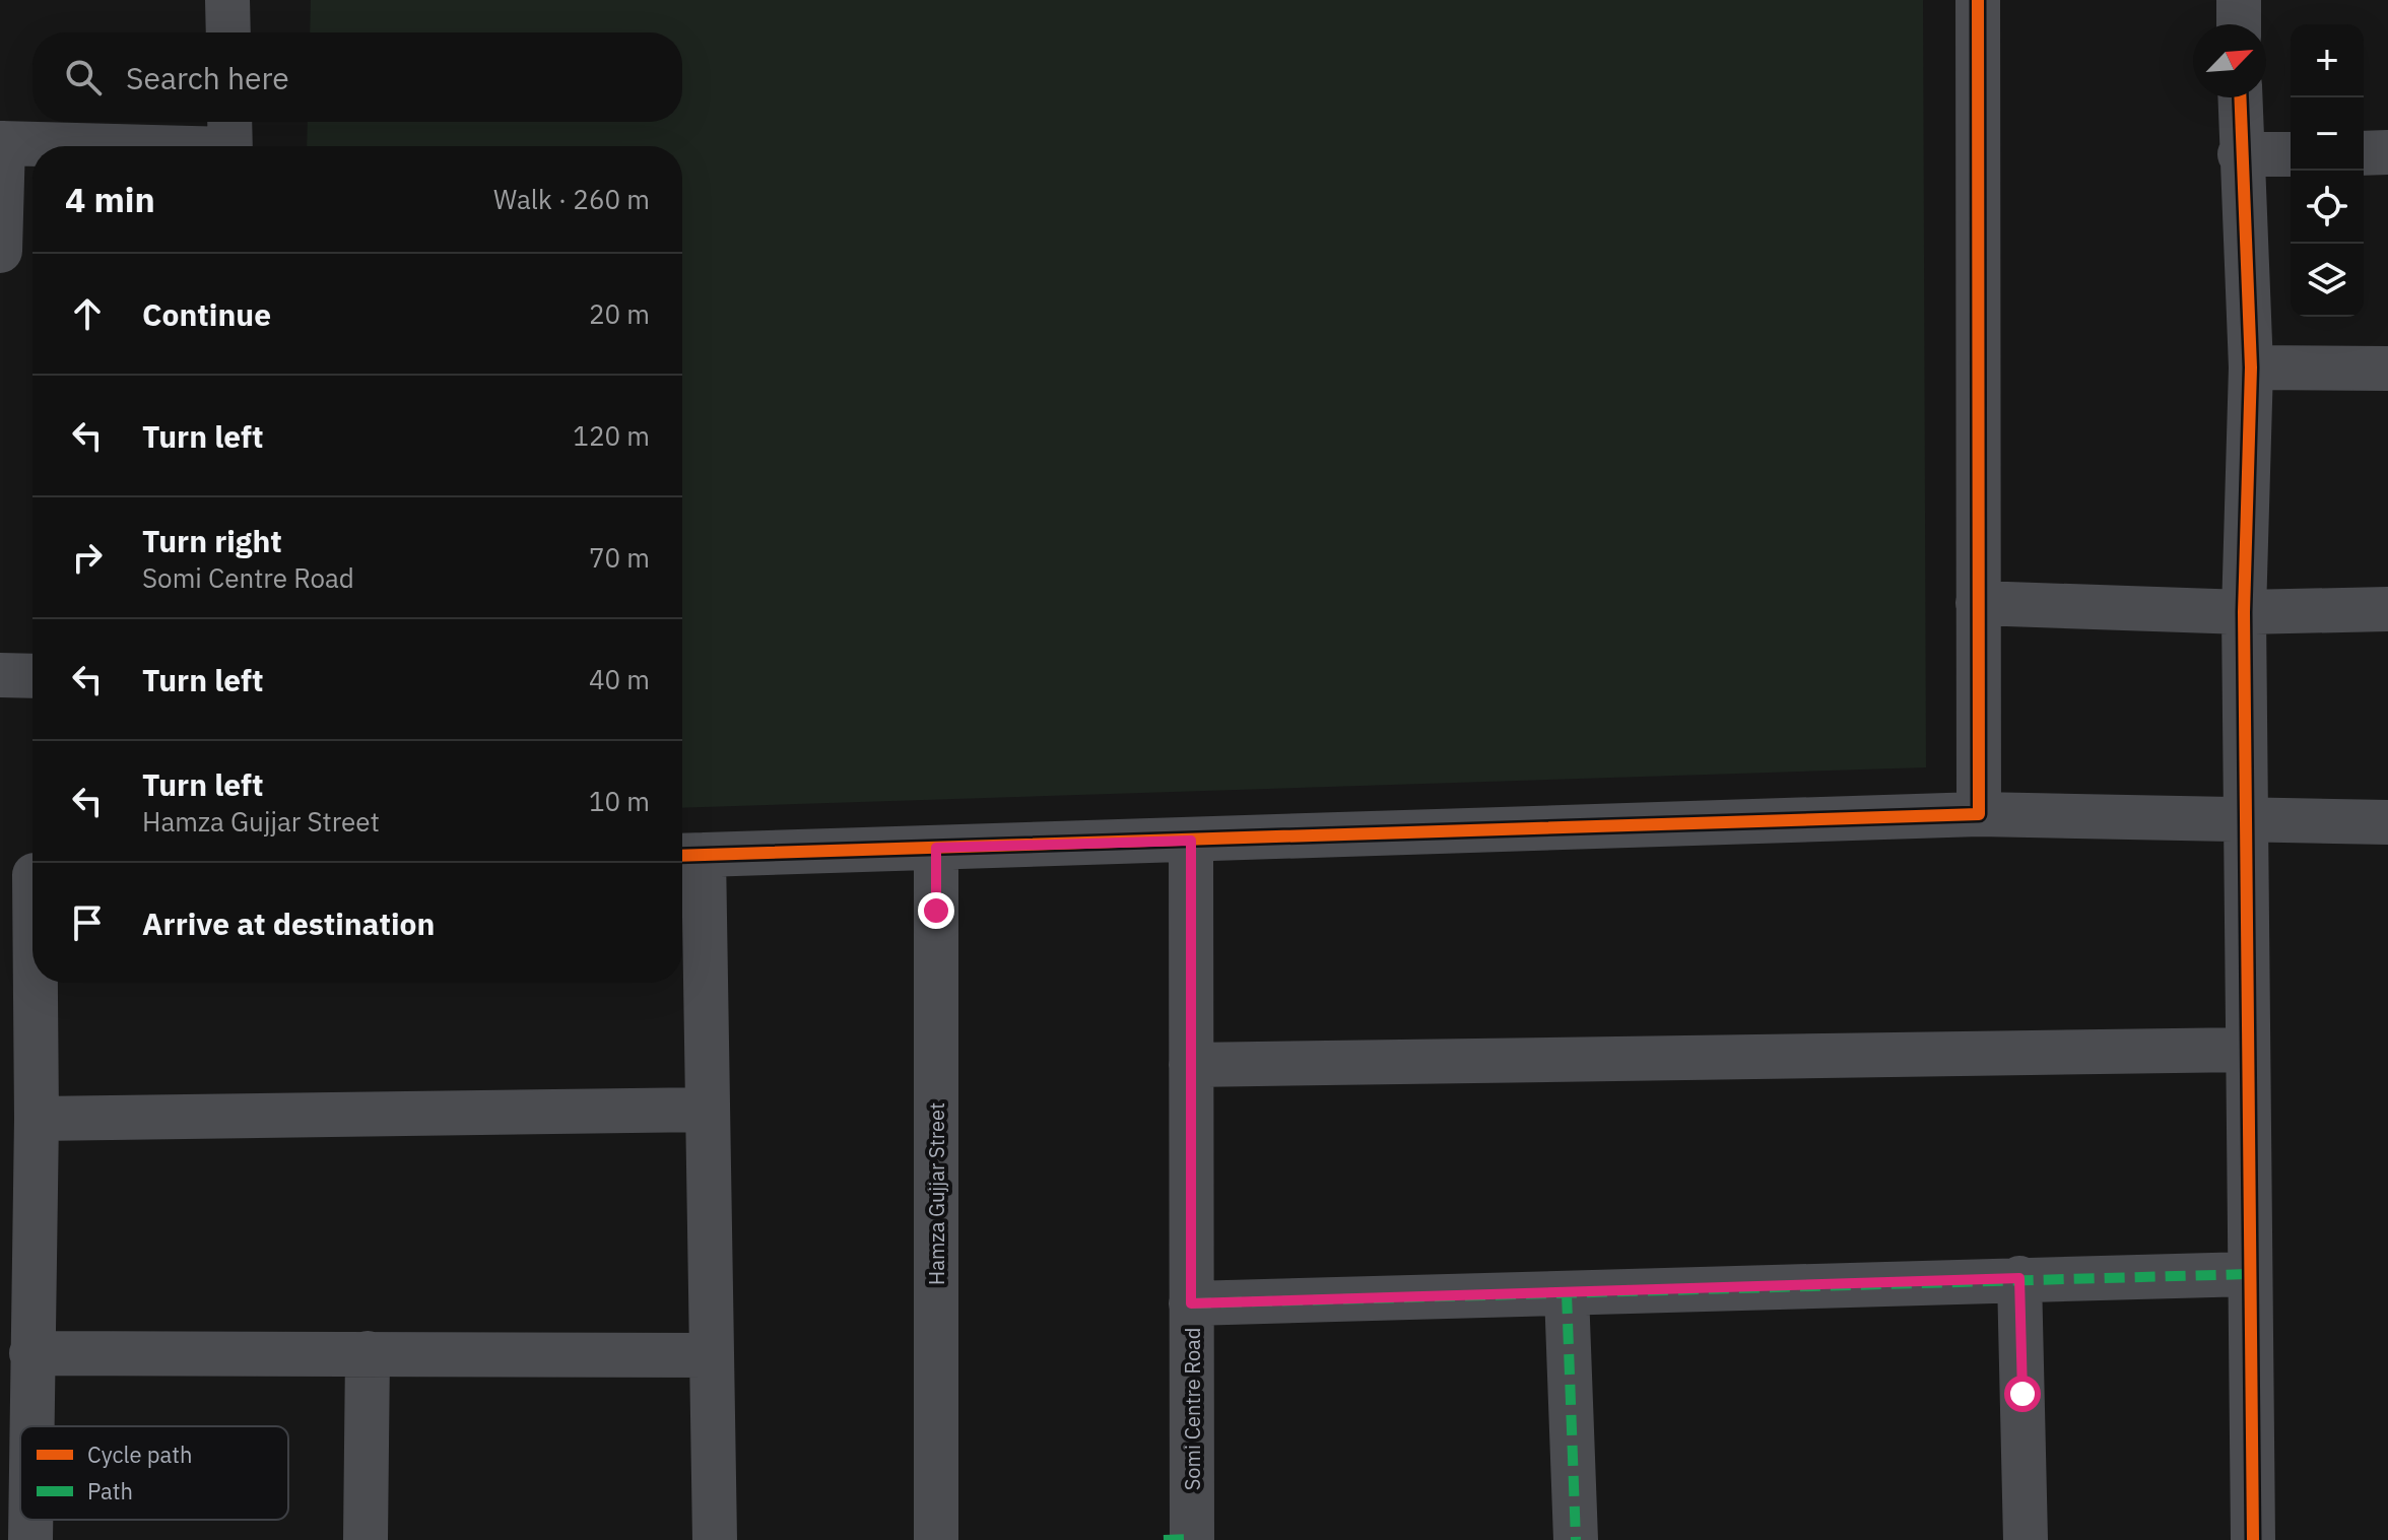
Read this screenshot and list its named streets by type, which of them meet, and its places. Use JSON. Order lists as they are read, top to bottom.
{
  "streets": {
    "street": ["Hamza Gujjar Street", "Somi Centre Road"]
  },
  "legend": ["Cycle path", "Path"],
  "north": "top right",
  "page": {
    "map_buttons": ["+", "−"],
    "search": "Search here",
    "heading": ["4 min", "Walk · 260 m"],
    "list": [
      ["Continue", "20 m"],
      ["Turn left", "120 m"],
      ["Turn right", "Somi Centre Road", "70 m"],
      ["Turn left", "40 m"],
      ["Turn left", "Hamza Gujjar Street", "10 m"],
      "Arrive at destination"
    ]
  }
}
